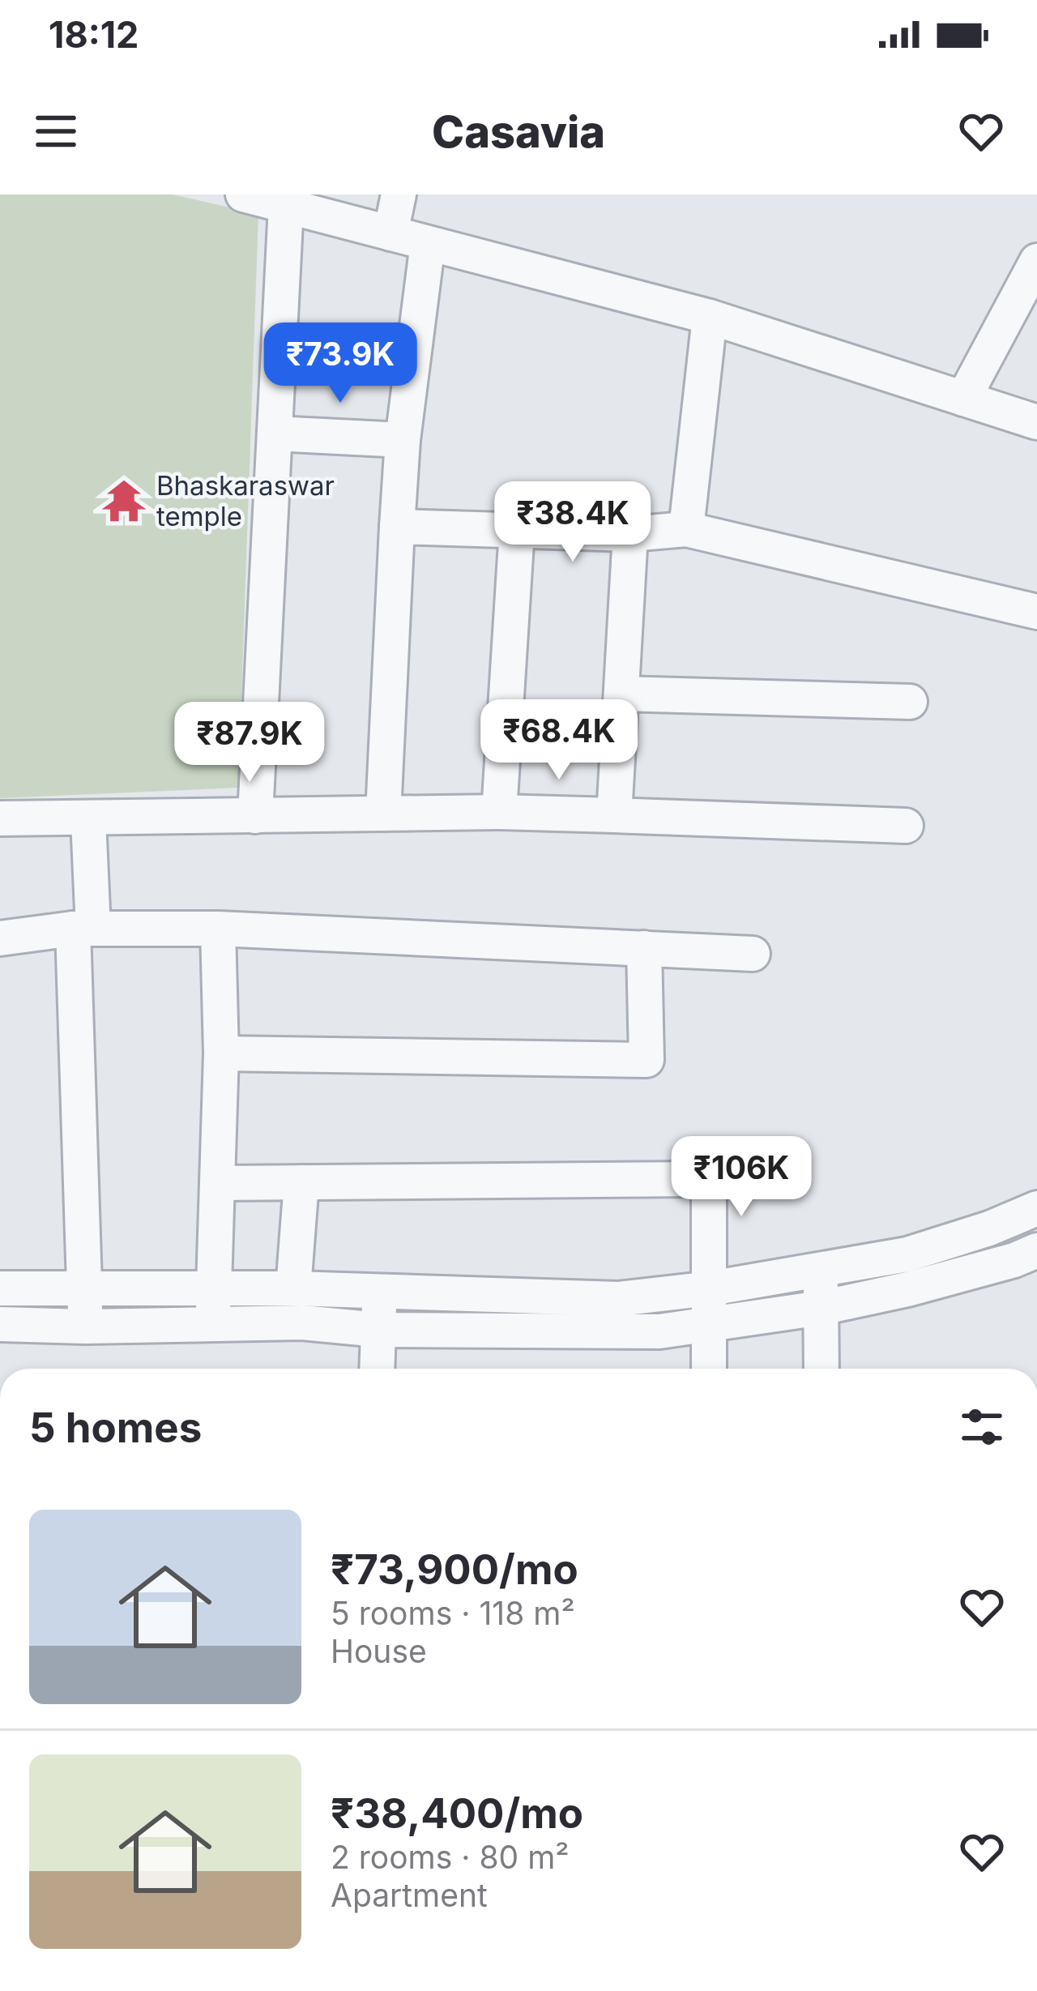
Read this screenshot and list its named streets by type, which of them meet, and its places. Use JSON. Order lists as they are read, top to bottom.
{
  "places": {
    "temple": ["Bhaskaraswar temple"]
  },
  "page": {
    "status": "18:12",
    "header": "Casavia",
    "price": [
      "₹73.9K",
      "₹38.4K",
      "₹68.4K",
      "₹87.9K",
      "₹106K"
    ],
    "heading": "5 homes",
    "list": [
      {
        "name": "₹73,900/mo",
        "note": "5 rooms · 118 m² · House"
      },
      {
        "name": "₹38,400/mo",
        "note": "2 rooms · 80 m² · Apartment"
      }
    ]
  }
}
